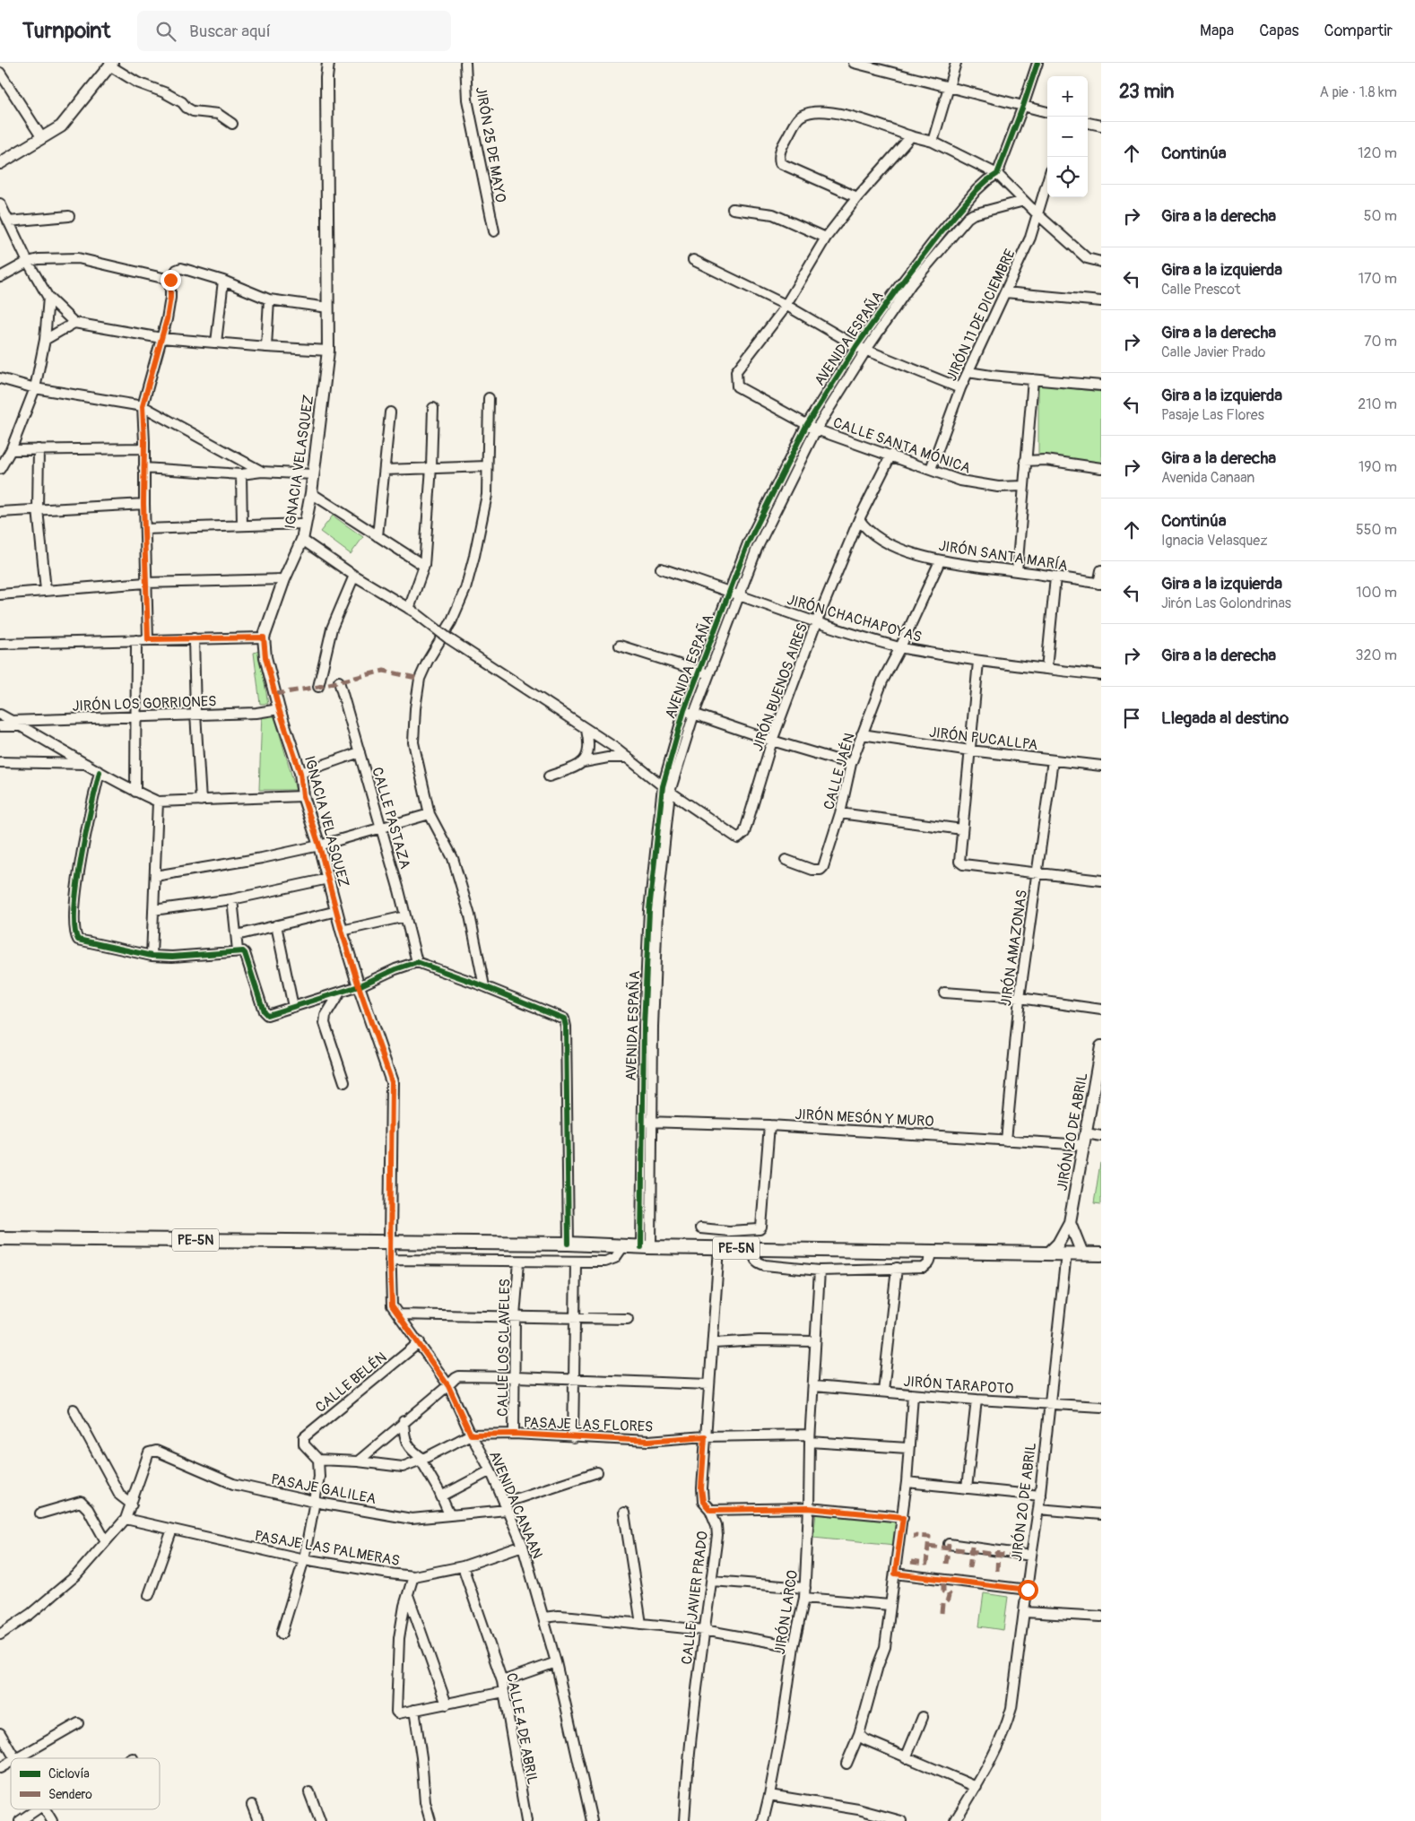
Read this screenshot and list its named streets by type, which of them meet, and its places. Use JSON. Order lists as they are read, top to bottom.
{
  "streets": {
    "highway": ["PE-5N"],
    "main road": ["IGNACIA VELASQUEZ", "JIRÓN 20 DE ABRIL"],
    "street": [
      "JIRÓN 25 DE MAYO",
      "JIRÓN 11 DE DICIEMBRE",
      "AVENIDA ESPAÑA",
      "CALLE SANTA MÓNICA",
      "JIRÓN SANTA MARÍA",
      "JIRÓN CHACHAPOYAS",
      "JIRÓN BUENOS AIRES",
      "JIRÓN LOS GORRIONES",
      "JIRÓN PUCALLPA",
      "CALLE JAÉN",
      "CALLE PASTAZA",
      "JIRÓN AMAZONAS",
      "JIRÓN MESÓN Y MURO",
      "CALLE LOS CLAVELES",
      "CALLE BELÉN",
      "JIRÓN TARAPOTO",
      "PASAJE LAS FLORES",
      "PASAJE GALILEA",
      "AVENIDA CANAAN",
      "PASAJE LAS PALMERAS",
      "CALLE JAVIER PRADO",
      "JIRÓN LARCO",
      "CALLE 4 DE ABRIL"
    ]
  },
  "crossings": [
    ["JIRÓN 11 DE DICIEMBRE", "CALLE SANTA MÓNICA"],
    ["AVENIDA ESPAÑA", "CALLE SANTA MÓNICA"],
    ["AVENIDA ESPAÑA", "JIRÓN CHACHAPOYAS"],
    ["AVENIDA ESPAÑA", "JIRÓN BUENOS AIRES"],
    ["AVENIDA ESPAÑA", "JIRÓN MESÓN Y MURO"],
    ["AVENIDA ESPAÑA", "PE-5N"],
    ["CALLE SANTA MÓNICA", "JIRÓN BUENOS AIRES"],
    ["IGNACIA VELASQUEZ", "JIRÓN LOS GORRIONES"],
    ["IGNACIA VELASQUEZ", "PE-5N"],
    ["IGNACIA VELASQUEZ", "AVENIDA CANAAN"],
    ["JIRÓN SANTA MARÍA", "JIRÓN BUENOS AIRES"],
    ["JIRÓN SANTA MARÍA", "CALLE JAÉN"],
    ["JIRÓN CHACHAPOYAS", "JIRÓN BUENOS AIRES"],
    ["JIRÓN CHACHAPOYAS", "CALLE JAÉN"],
    ["JIRÓN PUCALLPA", "CALLE JAÉN"],
    ["JIRÓN PUCALLPA", "JIRÓN AMAZONAS"],
    ["JIRÓN AMAZONAS", "JIRÓN MESÓN Y MURO"],
    ["JIRÓN MESÓN Y MURO", "JIRÓN 20 DE ABRIL"],
    ["JIRÓN 20 DE ABRIL", "PE-5N"],
    ["JIRÓN 20 DE ABRIL", "JIRÓN TARAPOTO"],
    ["PE-5N", "AVENIDA CANAAN"],
    ["PE-5N", "CALLE JAVIER PRADO"],
    ["CALLE LOS CLAVELES", "PASAJE LAS FLORES"],
    ["CALLE BELÉN", "AVENIDA CANAAN"],
    ["JIRÓN TARAPOTO", "JIRÓN LARCO"],
    ["PASAJE LAS FLORES", "AVENIDA CANAAN"],
    ["PASAJE LAS FLORES", "CALLE JAVIER PRADO"],
    ["PASAJE LAS FLORES", "JIRÓN LARCO"],
    ["PASAJE GALILEA", "AVENIDA CANAAN"],
    ["AVENIDA CANAAN", "PASAJE LAS PALMERAS"],
    ["PASAJE LAS PALMERAS", "CALLE 4 DE ABRIL"]
  ],
  "legend": ["Ciclovía", "Sendero"],
  "page": {
    "header": "Turnpoint",
    "search": "Buscar aquí",
    "nav": ["Mapa", "Capas", "Compartir"],
    "heading": ["23 min", "A pie · 1.8 km"],
    "map_buttons": ["+", "−"],
    "list": [
      ["Continúa", "120 m"],
      ["Gira a la derecha", "50 m"],
      ["Gira a la izquierda", "Calle Prescot", "170 m"],
      ["Gira a la derecha", "Calle Javier Prado", "70 m"],
      ["Gira a la izquierda", "Pasaje Las Flores", "210 m"],
      ["Gira a la derecha", "Avenida Canaan", "190 m"],
      ["Continúa", "Ignacia Velasquez", "550 m"],
      ["Gira a la izquierda", "Jirón Las Golondrinas", "100 m"],
      ["Gira a la derecha", "320 m"],
      "Llegada al destino"
    ]
  }
}
